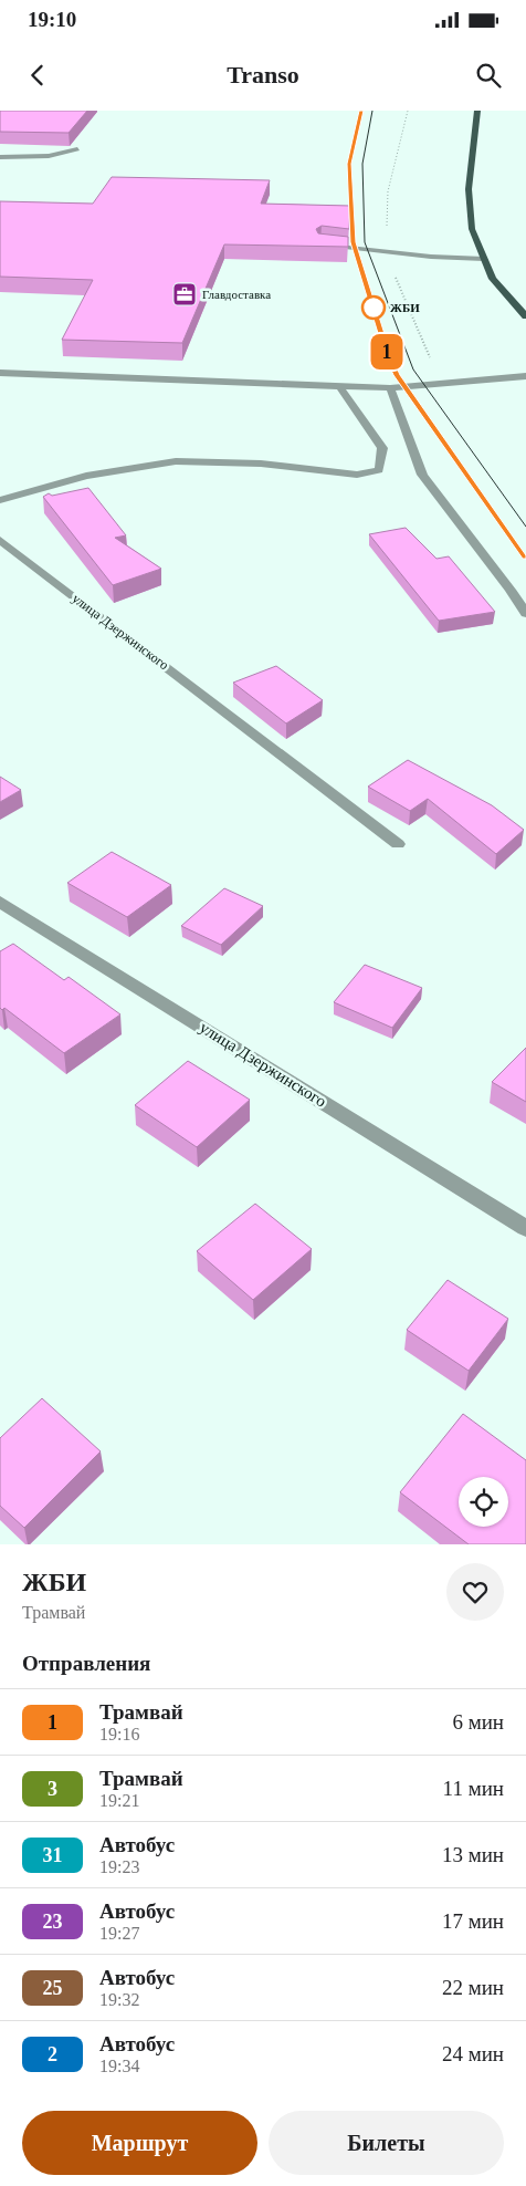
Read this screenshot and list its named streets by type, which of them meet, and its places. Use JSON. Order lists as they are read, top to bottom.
{
  "streets": {
    "street": ["улица Дзержинского"]
  },
  "places": {
    "office": ["Главдоставка"],
    "other": ["ЖБИ"]
  },
  "lines": ["tram line 1"],
  "page": {
    "status": "19:10",
    "header": "Transo",
    "on_map": "1",
    "heading": [
      ["ЖБИ", "Трамвай"],
      "Отправления"
    ],
    "list": [
      {
        "mark": "1",
        "name": "Трамвай",
        "note": "19:16",
        "value": "6 мин"
      },
      {
        "mark": "3",
        "name": "Трамвай",
        "note": "19:21",
        "value": "11 мин"
      },
      {
        "mark": "31",
        "name": "Автобус",
        "note": "19:23",
        "value": "13 мин"
      },
      {
        "mark": "23",
        "name": "Автобус",
        "note": "19:27",
        "value": "17 мин"
      },
      {
        "mark": "25",
        "name": "Автобус",
        "note": "19:32",
        "value": "22 мин"
      },
      {
        "mark": "2",
        "name": "Автобус",
        "note": "19:34",
        "value": "24 мин"
      }
    ],
    "buttons": ["Маршрут", "Билеты"]
  }
}
